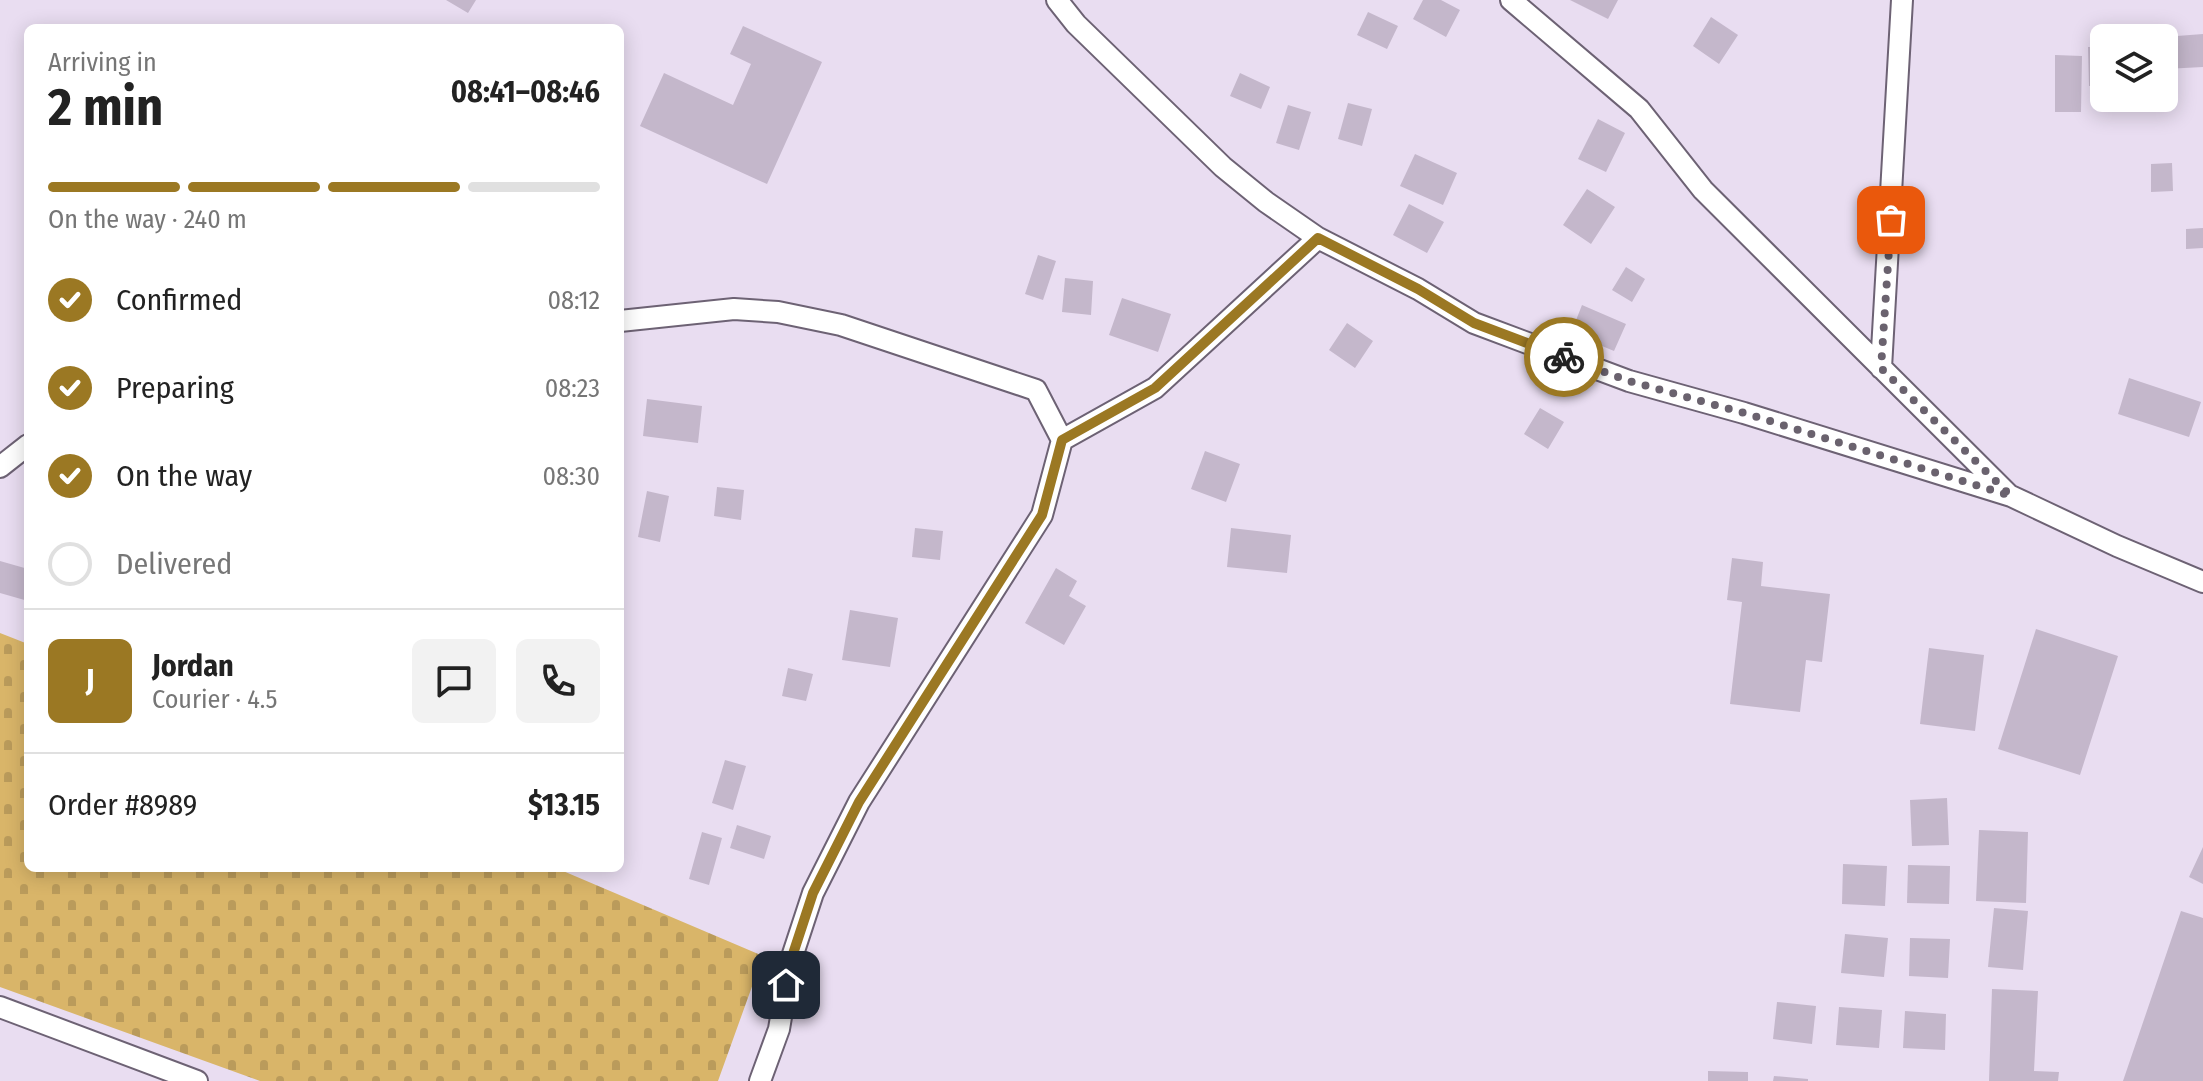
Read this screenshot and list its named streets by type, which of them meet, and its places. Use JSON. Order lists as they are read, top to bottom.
{
  "page": {
    "heading": ["2 min", "Arriving in", "08:41–08:46"],
    "panel": [
      "Jordan",
      "Courier · 4.5",
      "Order #8989",
      "$13.15"
    ],
    "bar": "On the way · 240 m",
    "list": [
      ["Confirmed", "08:12"],
      ["Preparing", "08:23"],
      ["On the way", "08:30"],
      "Delivered"
    ],
    "round": "J"
  }
}
